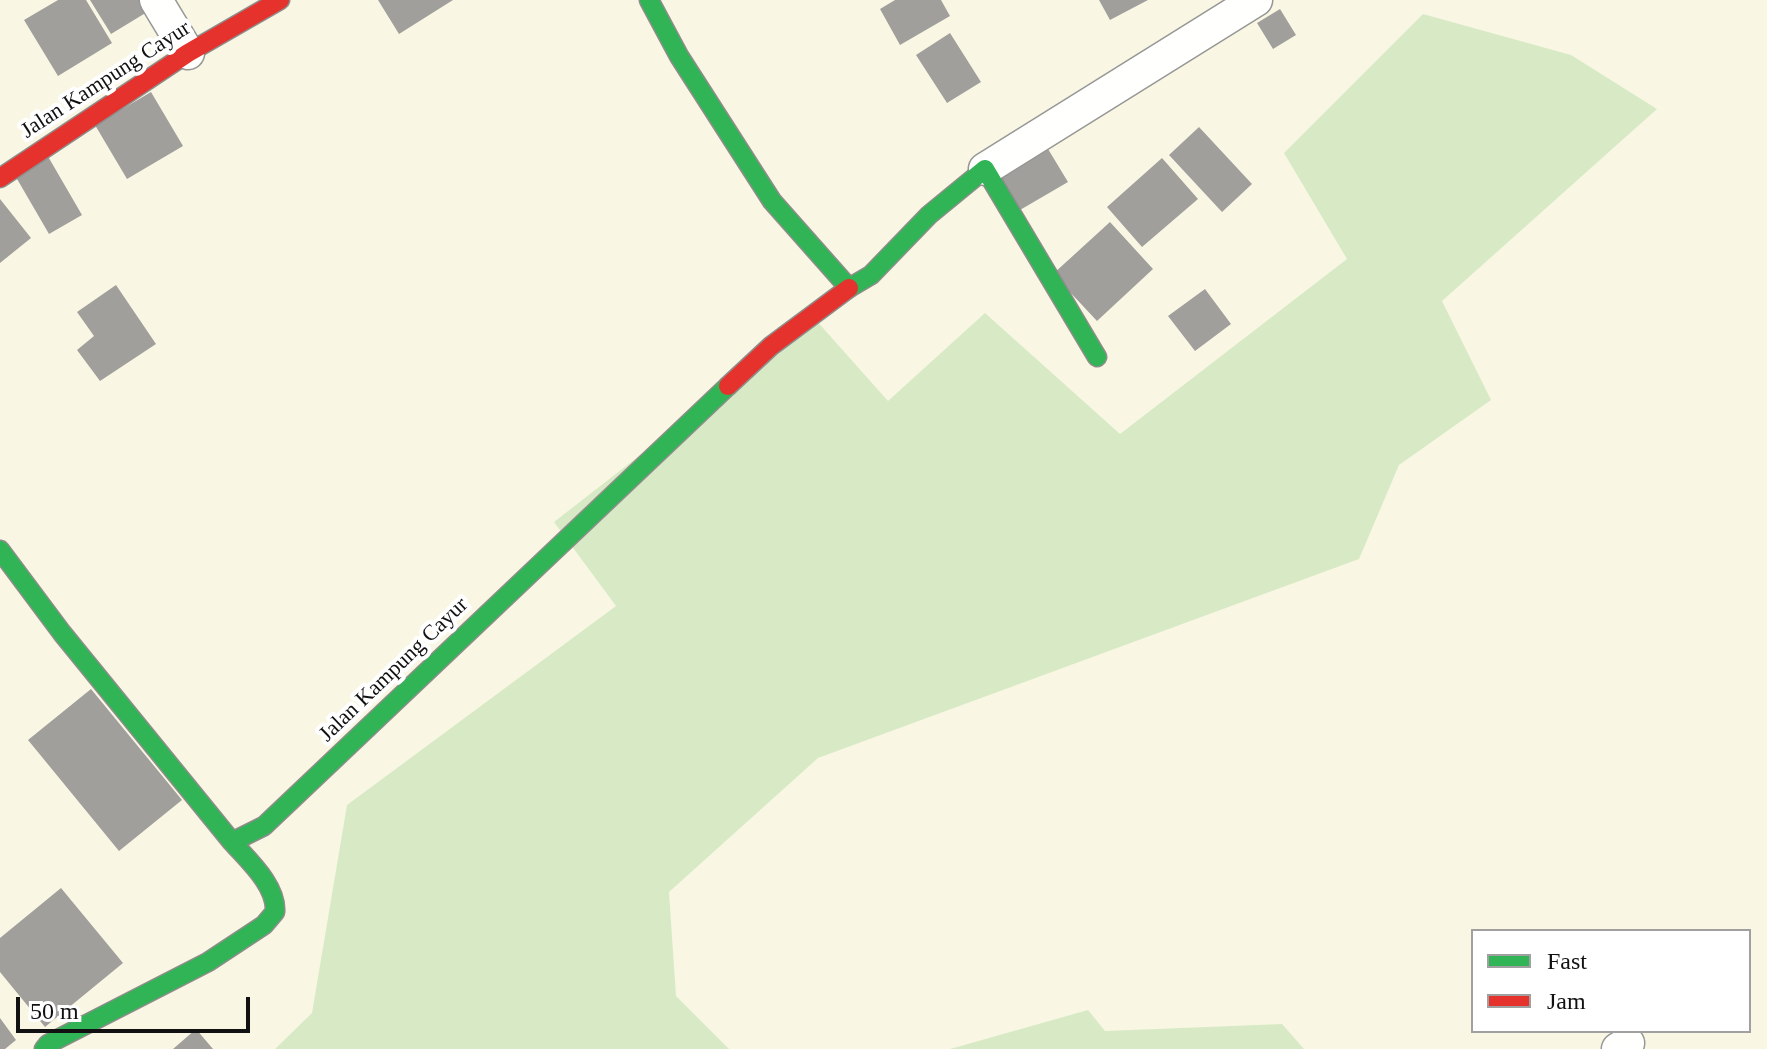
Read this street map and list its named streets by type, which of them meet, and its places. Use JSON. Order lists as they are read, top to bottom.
{
  "streets": {
    "street": ["Jalan Kampung Cayur"]
  },
  "legend": ["Fast", "Jam"],
  "scale_bar": "50 m"
}
